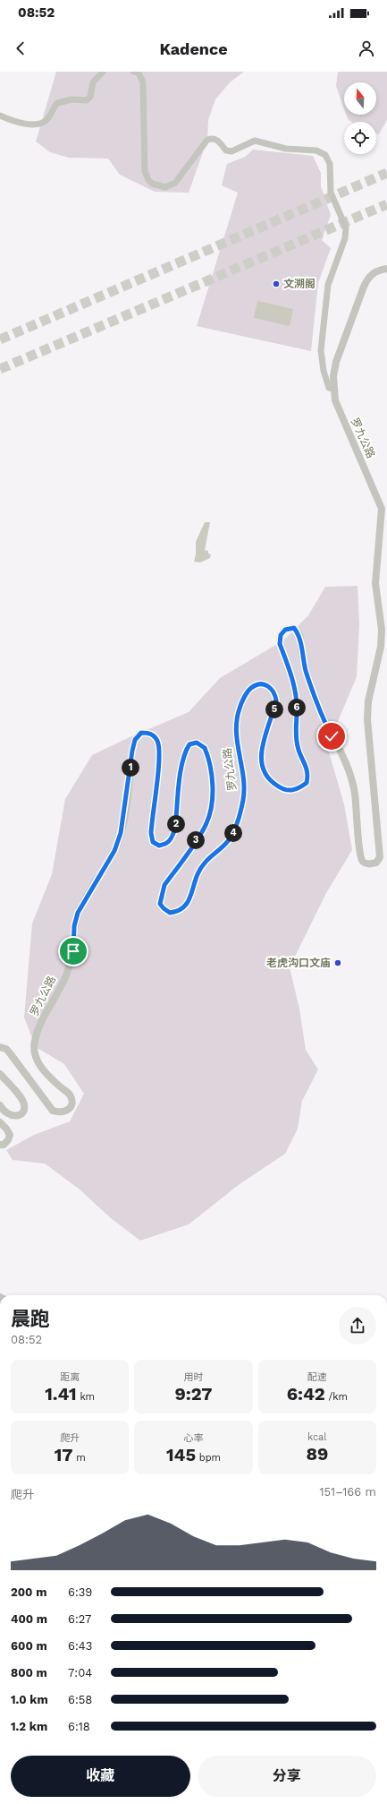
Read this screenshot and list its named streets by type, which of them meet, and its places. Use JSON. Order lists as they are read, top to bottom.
{
  "streets": {
    "street": ["罗九公路"]
  },
  "places": ["文溯阁", "老虎沟口文庙"],
  "north": "top",
  "page": {
    "status": "08:52",
    "header": "Kadence",
    "pins": [
      "6",
      "5",
      "1",
      "2",
      "4",
      "3"
    ],
    "heading": ["晨跑", "08:52"],
    "stats": [
      ["距离", "1.41 km"],
      ["用时", "9:27"],
      ["配速", "6:42 /km"],
      ["爬升", "17 m"],
      ["心率", "145 bpm"],
      ["kcal", "89"]
    ],
    "chart": ["爬升", "151–166 m"],
    "list": [
      {
        "name": "200 m",
        "note": "6:39"
      },
      {
        "name": "400 m",
        "note": "6:27"
      },
      {
        "name": "600 m",
        "note": "6:43"
      },
      {
        "name": "800 m",
        "note": "7:04"
      },
      {
        "name": "1.0 km",
        "note": "6:58"
      },
      {
        "name": "1.2 km",
        "note": "6:18"
      }
    ],
    "buttons": ["收藏", "分享"]
  }
}
